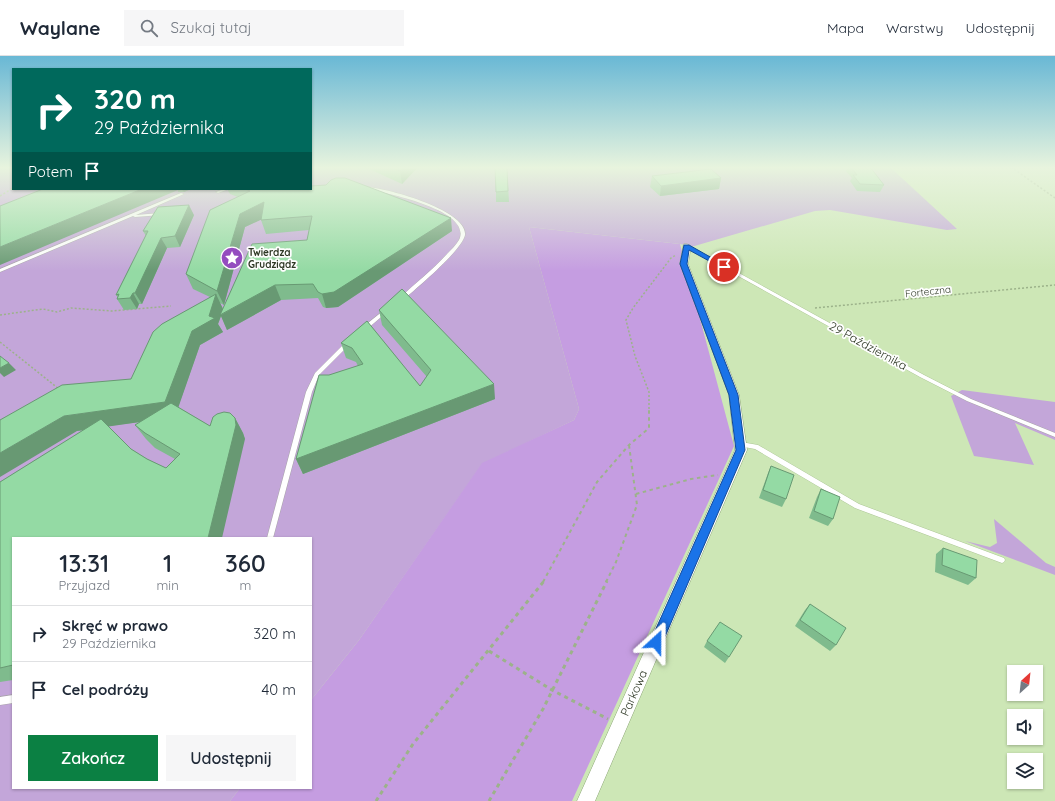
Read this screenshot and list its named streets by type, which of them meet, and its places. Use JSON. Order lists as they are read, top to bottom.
{
  "streets": {
    "street": ["Parkowa"],
    "lane": ["29 Października"],
    "path": ["Forteczna"]
  },
  "crossings": [
    ["Forteczna", "29 Października"],
    ["29 Października", "Parkowa"]
  ],
  "places": {
    "place": ["Twierdza Grudziądz"]
  },
  "north": "top right",
  "page": {
    "header": "Waylane",
    "search": "Szukaj tutaj",
    "nav": ["Mapa", "Warstwy", "Udostępnij"],
    "turn": ["320 m", "29 Października"],
    "then": "Potem",
    "eta": [
      "13:31",
      "Przyjazd",
      "1",
      "min",
      "360",
      "m"
    ],
    "list": [
      {
        "name": "Skręć w prawo",
        "note": "29 Października",
        "value": "320 m"
      },
      {
        "name": "Cel podróży",
        "value": "40 m"
      }
    ],
    "buttons": ["Zakończ", "Udostępnij"]
  }
}
